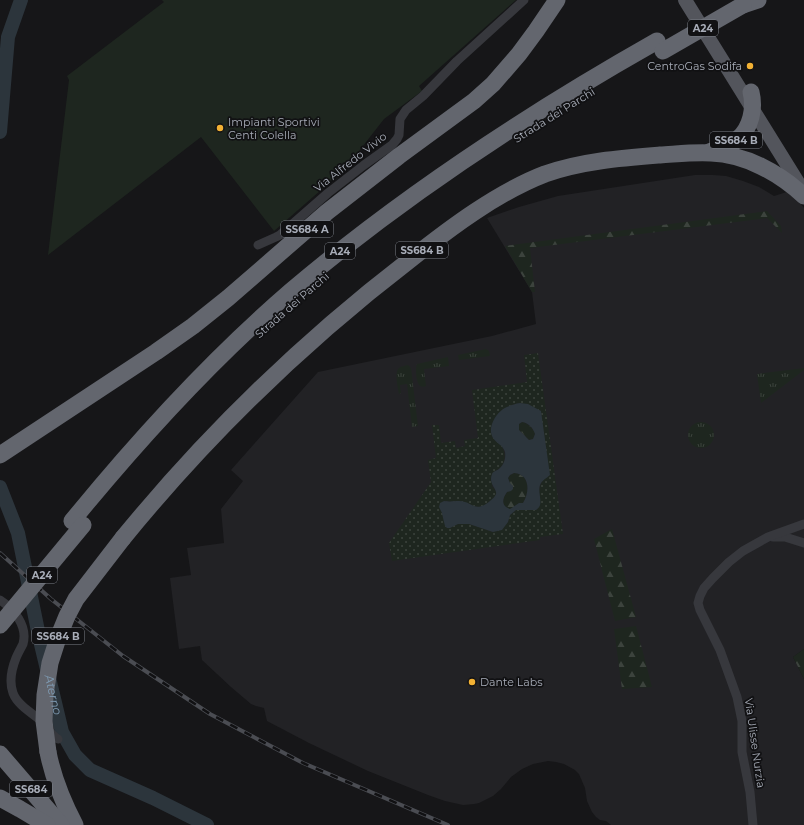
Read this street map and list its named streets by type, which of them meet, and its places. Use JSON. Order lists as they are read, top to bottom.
{
  "streets": {
    "highway": [
      "A24",
      "Strada dei Parchi",
      "SS684 B",
      "SS684 A",
      "SS684"
    ],
    "street": ["Via Alfredo Vivio", "Via Ulisse Nurzia"]
  },
  "water": ["Aterno"],
  "places": ["CentroGas Sodifa", "Impianti Sportivi Centi Colella", "Dante Labs"]
}
